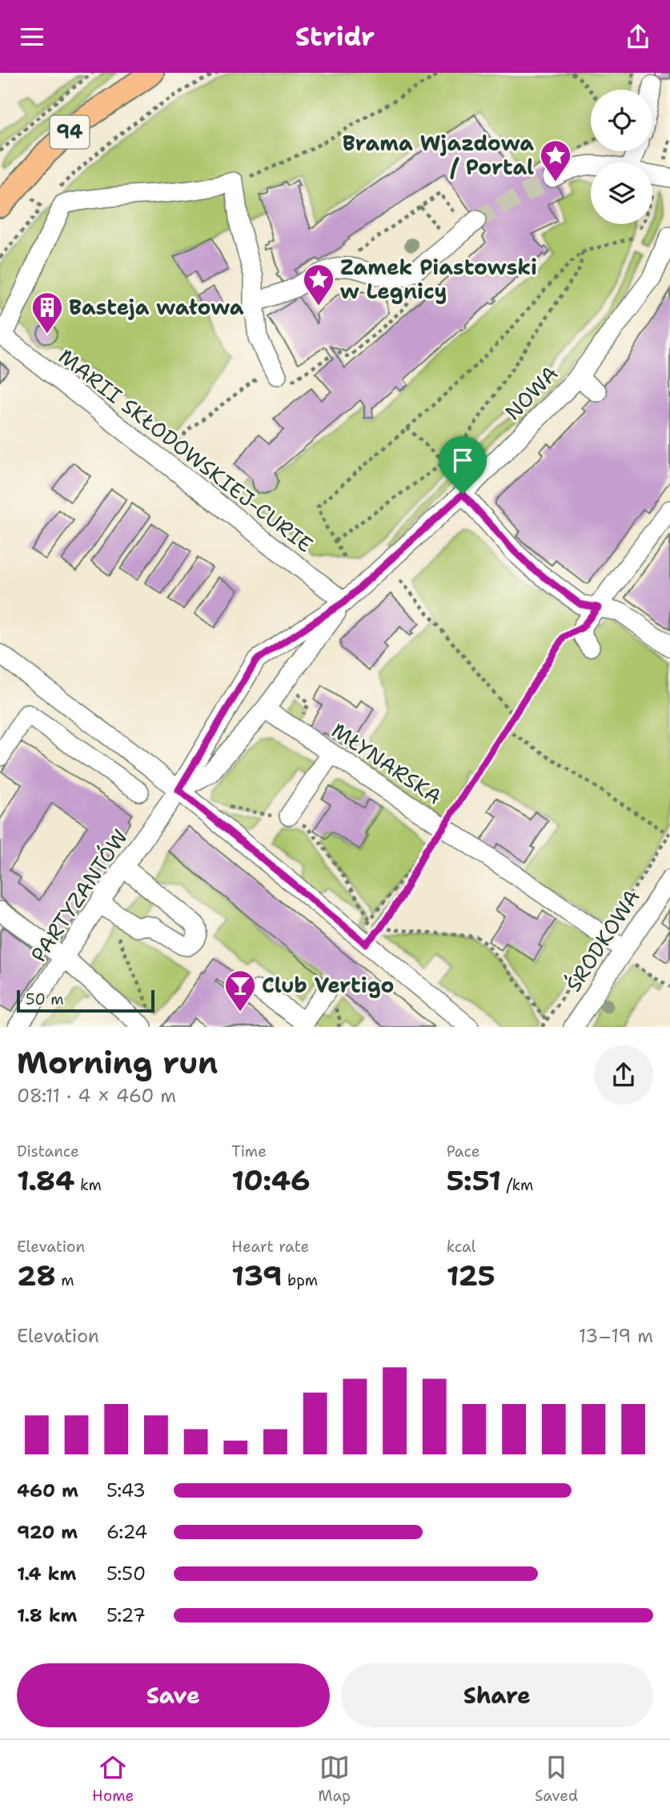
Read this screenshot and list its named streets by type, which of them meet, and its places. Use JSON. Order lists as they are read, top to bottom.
{
  "streets": {
    "main road": ["94"],
    "street": [
      "NOWA",
      "MARII SKŁODOWSKIEJ-CURIE",
      "MŁYNARSKA",
      "PARTYZANTÓW",
      "ŚRODKOWA"
    ]
  },
  "crossings": [
    ["NOWA", "MARII SKŁODOWSKIEJ-CURIE"],
    ["NOWA", "PARTYZANTÓW"],
    ["MARII SKŁODOWSKIEJ-CURIE", "PARTYZANTÓW"],
    ["MŁYNARSKA", "ŚRODKOWA"]
  ],
  "places": {
    "place": ["Brama Wjazdowa / Portal", "Zamek Piastowski w Legnicy"],
    "building": ["Basteja wałowa"],
    "bar": ["Club Vertigo"]
  },
  "scale_bar": "50 m",
  "page": {
    "header": "Stridr",
    "scale": "50 m",
    "heading": ["Morning run", "08:11 · 4 × 460 m"],
    "stats": [
      ["Distance", "1.84 km"],
      ["Time", "10:46"],
      ["Pace", "5:51 /km"],
      ["Elevation", "28 m"],
      ["Heart rate", "139 bpm"],
      ["kcal", "125"]
    ],
    "chart": ["Elevation", "13–19 m"],
    "list": [
      {
        "name": "460 m",
        "note": "5:43"
      },
      {
        "name": "920 m",
        "note": "6:24"
      },
      {
        "name": "1.4 km",
        "note": "5:50"
      },
      {
        "name": "1.8 km",
        "note": "5:27"
      }
    ],
    "buttons": ["Save", "Share"],
    "tabs": ["Home", "Map", "Saved"]
  }
}
